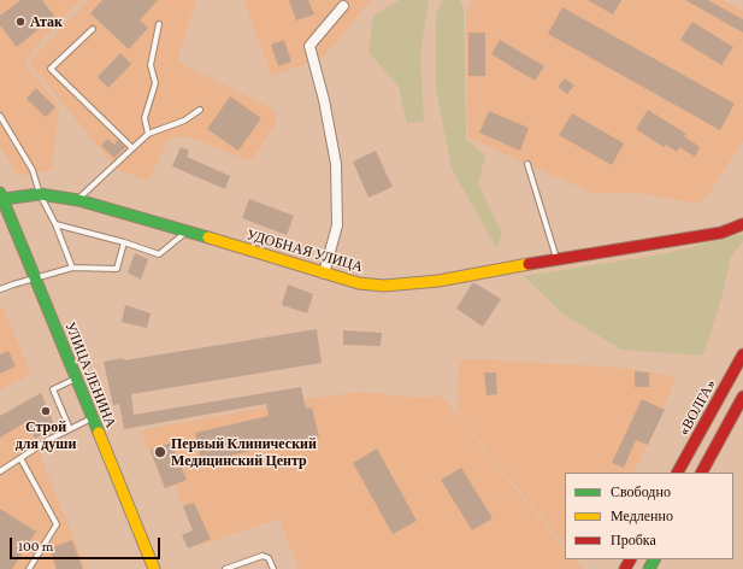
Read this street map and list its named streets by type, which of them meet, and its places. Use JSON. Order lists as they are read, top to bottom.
{
  "streets": {
    "main road": ["УДОБНАЯ УЛИЦА", "УЛИЦА ЛЕНИНА", "«ВОЛГА»"]
  },
  "crossings": [
    ["УДОБНАЯ УЛИЦА", "УЛИЦА ЛЕНИНА"]
  ],
  "places": ["Атак", "Строй для души", "Первый Клинический Медицинский Центр"],
  "legend": ["Свободно", "Медленно", "Пробка"],
  "scale_bar": "100 m"
}
